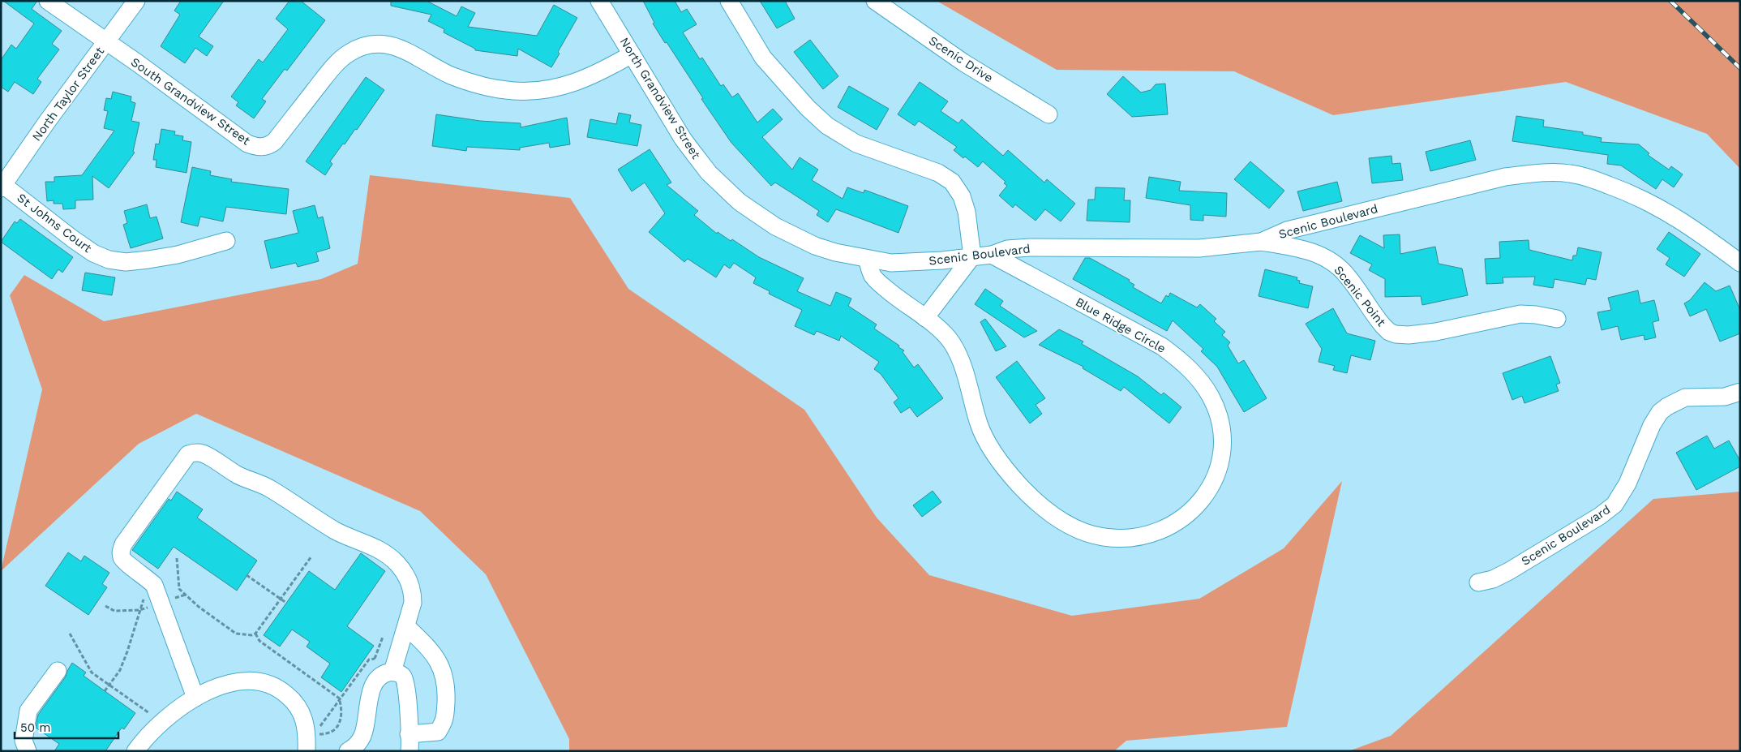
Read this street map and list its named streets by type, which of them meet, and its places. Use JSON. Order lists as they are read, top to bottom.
{
  "streets": {
    "street": [
      "Scenic Drive",
      "North Taylor Street",
      "North Grandview Street",
      "South Grandview Street",
      "Scenic Boulevard",
      "St Johns Court",
      "Scenic Point",
      "Blue Ridge Circle"
    ]
  },
  "crossings": [
    ["North Taylor Street", "South Grandview Street"],
    ["North Taylor Street", "St Johns Court"],
    ["North Grandview Street", "South Grandview Street"],
    ["North Grandview Street", "Scenic Boulevard"],
    ["Scenic Boulevard", "Scenic Point"],
    ["Scenic Boulevard", "Blue Ridge Circle"]
  ],
  "scale_bar": "50 m"
}
